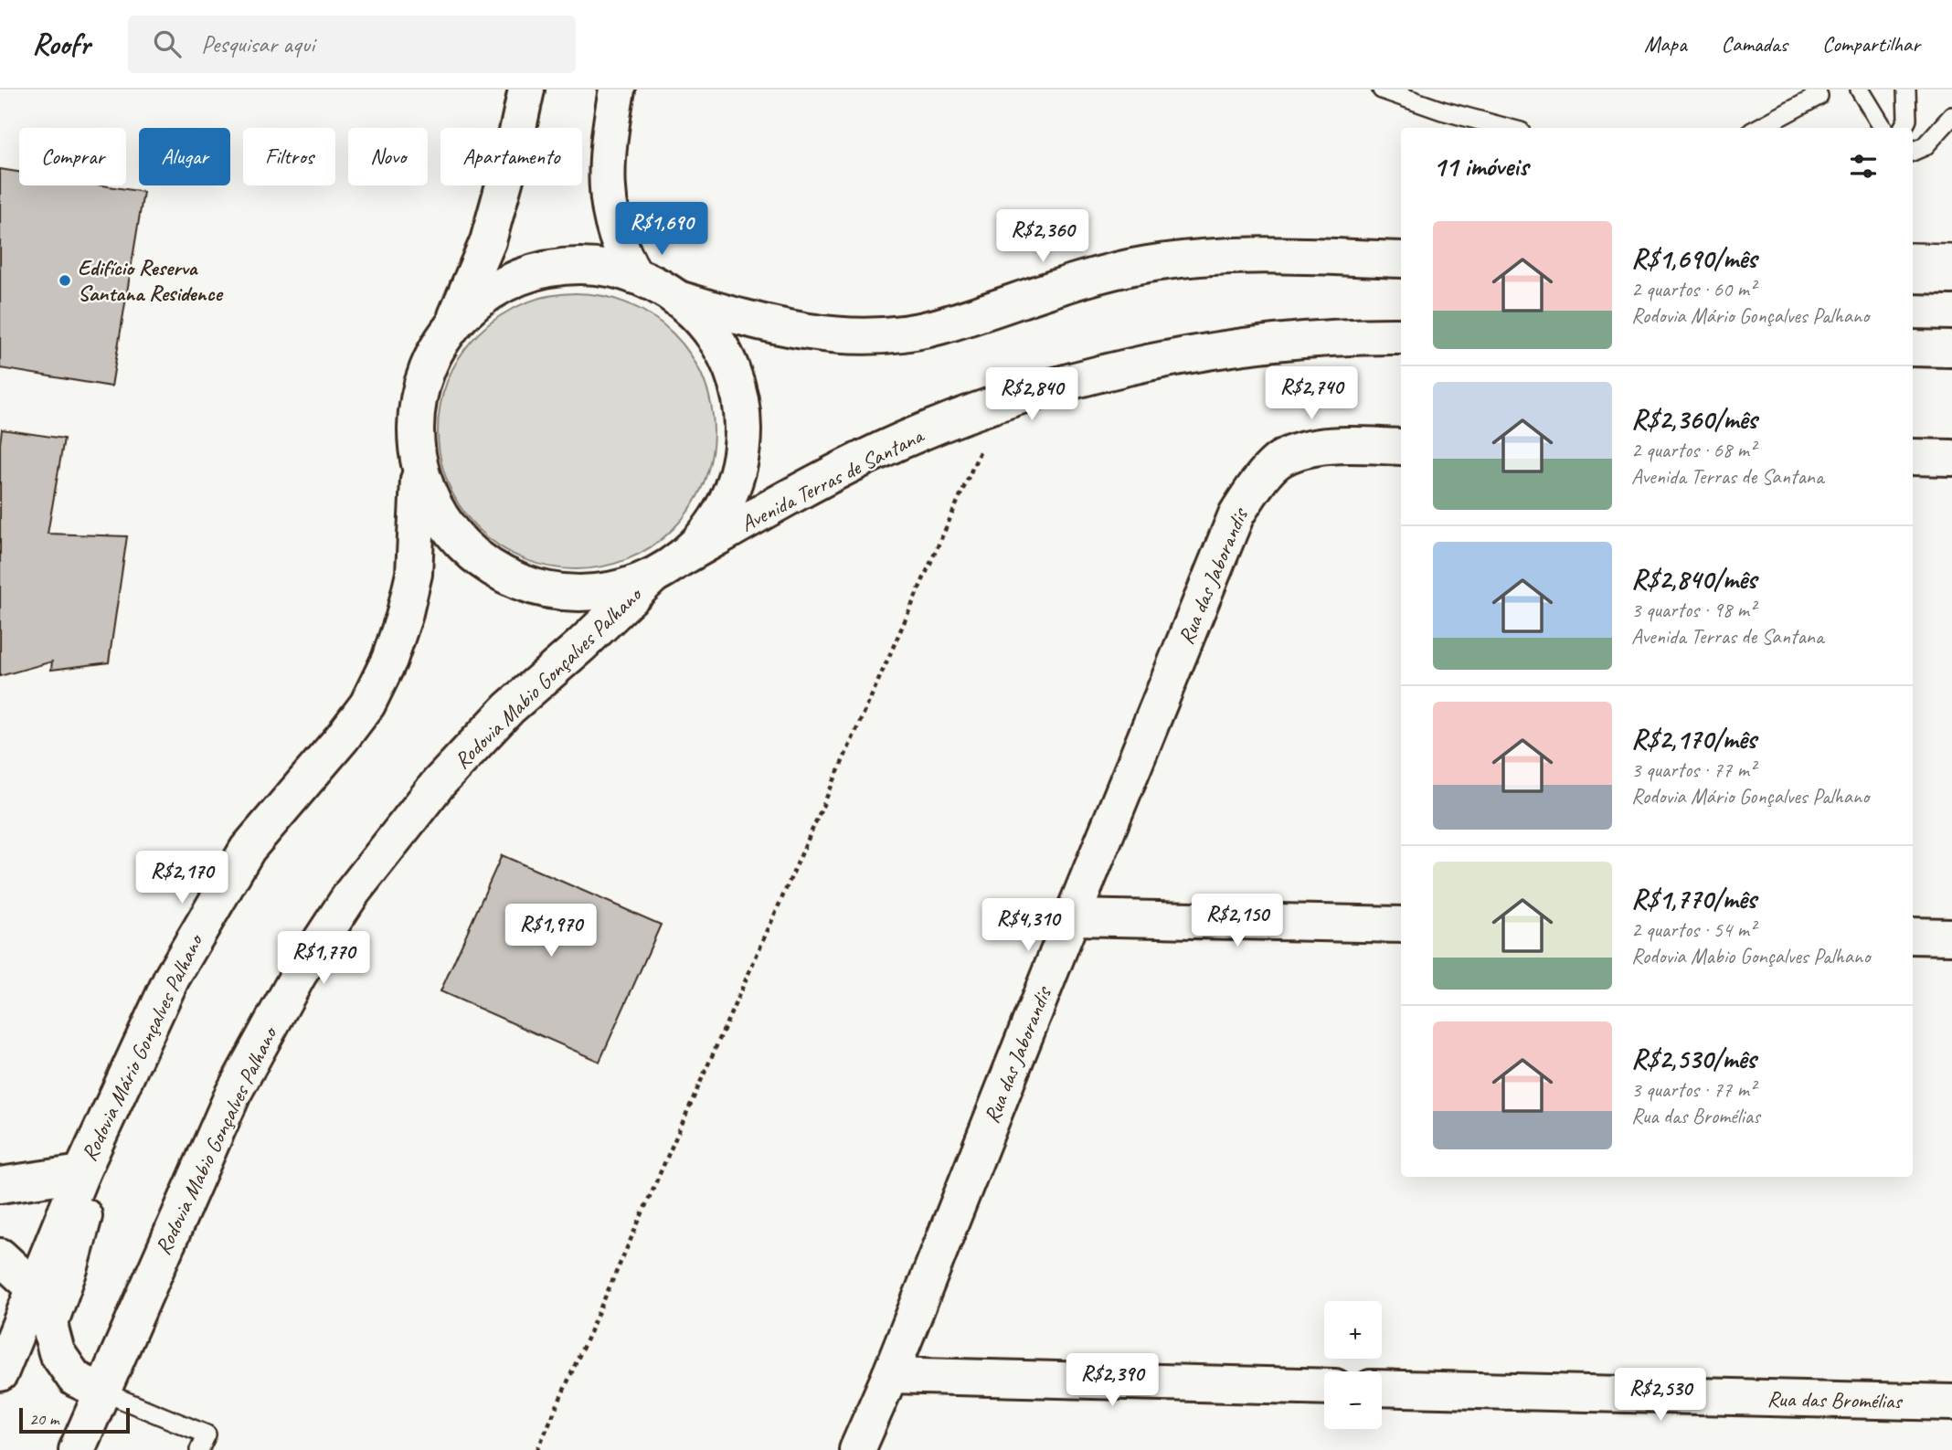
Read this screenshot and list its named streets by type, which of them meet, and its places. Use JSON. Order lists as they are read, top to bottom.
{
  "streets": {
    "street": [
      "Avenida Terras de Santana",
      "Rua das Jaborandis",
      "Rodovia Mabio Gonçalves Palhano",
      "Rodovia Mário Gonçalves Palhano",
      "Rua das Bromélias"
    ]
  },
  "crossings": [
    ["Avenida Terras de Santana", "Rodovia Mabio Gonçalves Palhano"]
  ],
  "places": ["Edifício Reserva Santana Residence"],
  "scale_bar": "20 m",
  "page": {
    "header": "Roofr",
    "search": "Pesquisar aqui",
    "nav": ["Mapa", "Camadas", "Compartilhar"],
    "chip": [
      "Comprar",
      "Alugar",
      "Filtros",
      "Novo",
      "Apartamento"
    ],
    "heading": "11 imóveis",
    "price": [
      "R$1,690",
      "R$2,360",
      "R$2,740",
      "R$2,840",
      "R$2,170",
      "R$2,150",
      "R$4,310",
      "R$1,970",
      "R$1,770",
      "R$2,390",
      "R$2,530"
    ],
    "list": [
      {
        "name": "R$1,690/mês",
        "note": "2 quartos · 60 m² · Rodovia Mário Gonçalves Palhano"
      },
      {
        "name": "R$2,360/mês",
        "note": "2 quartos · 68 m² · Avenida Terras de Santana"
      },
      {
        "name": "R$2,840/mês",
        "note": "3 quartos · 98 m² · Avenida Terras de Santana"
      },
      {
        "name": "R$2,170/mês",
        "note": "3 quartos · 77 m² · Rodovia Mário Gonçalves Palhano"
      },
      {
        "name": "R$1,770/mês",
        "note": "2 quartos · 54 m² · Rodovia Mabio Gonçalves Palhano"
      },
      {
        "name": "R$2,530/mês",
        "note": "3 quartos · 77 m² · Rua das Bromélias"
      }
    ],
    "map_buttons": ["+", "−"],
    "scale": "20 m"
  }
}
